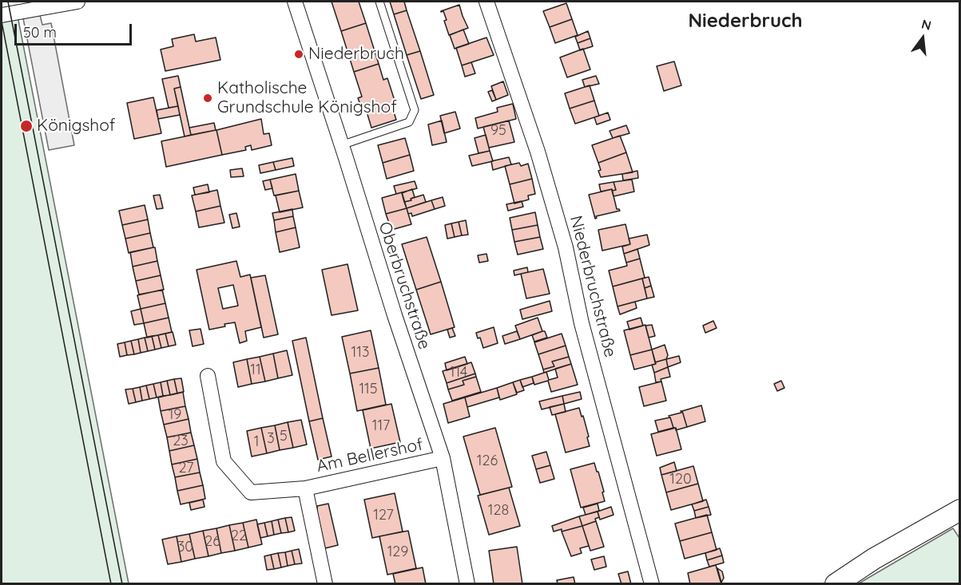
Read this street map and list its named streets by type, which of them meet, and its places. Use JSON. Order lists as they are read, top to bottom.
{
  "streets": {
    "street": ["Oberbruchstraße", "Niederbruchstraße", "Am Bellershof"]
  },
  "crossings": [
    ["Oberbruchstraße", "Am Bellershof"]
  ],
  "districts": ["Niederbruch"],
  "places": ["Niederbruch", "Katholische Grundschule Königshof", "Königshof"],
  "house_numbers": [
    "95",
    "113",
    "11",
    "114",
    "115",
    "19",
    "117",
    "5",
    "3",
    "23",
    "1",
    "126",
    "27",
    "120",
    "128",
    "127",
    "22",
    "26",
    "30",
    "129"
  ],
  "scale_bar": "50 m",
  "north": "top"
}
